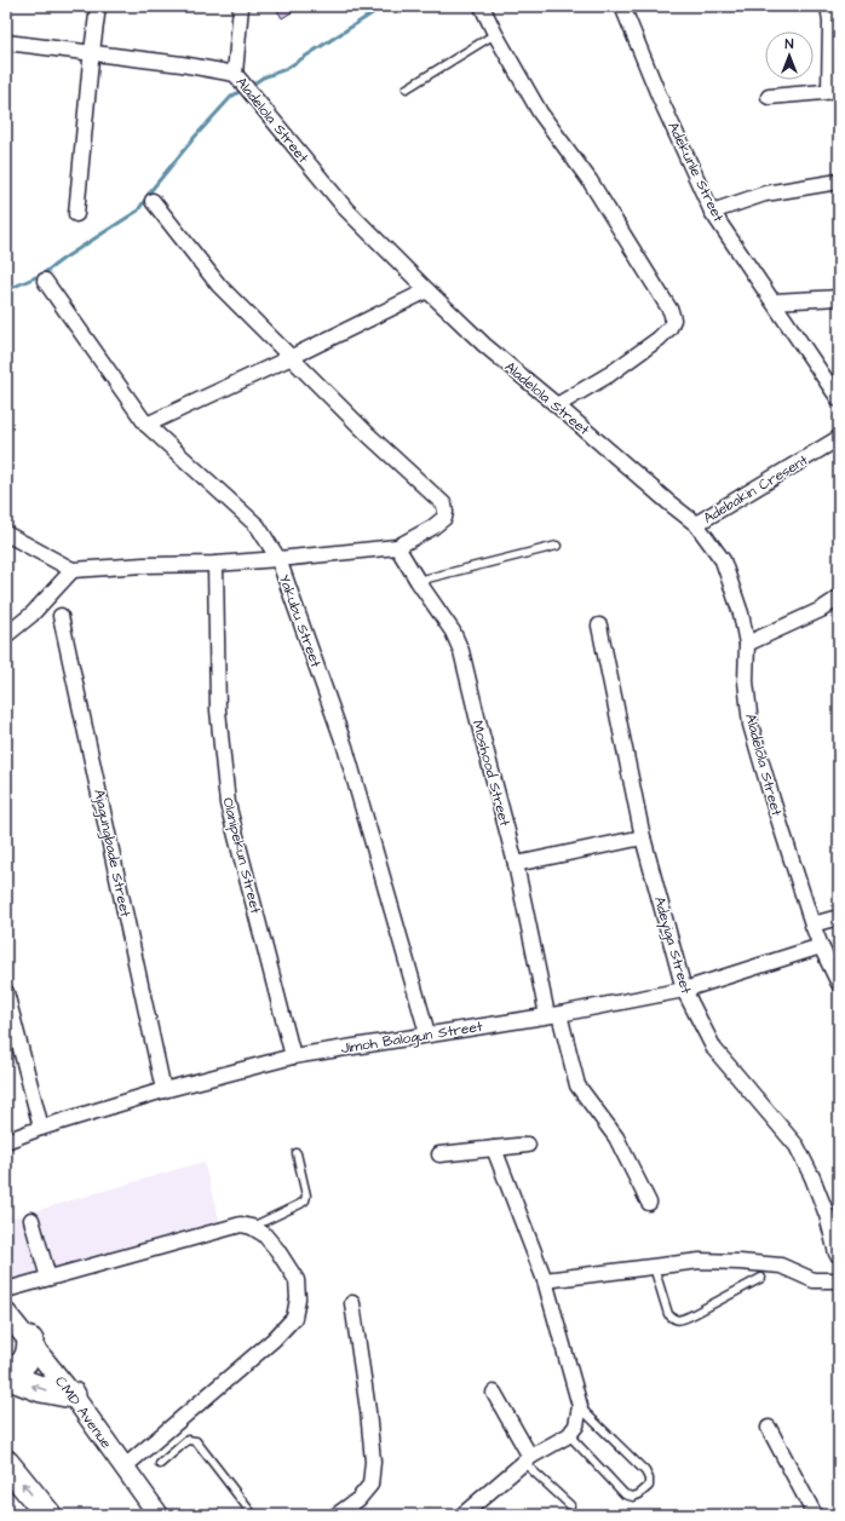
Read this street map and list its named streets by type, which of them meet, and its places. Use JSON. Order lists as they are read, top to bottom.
{
  "streets": {
    "street": [
      "Aladelola Street",
      "Adekunle Street",
      "Adebakin Cresent",
      "Yakubu Street",
      "Moshood Street",
      "Ajagungbade Street",
      "Olanipekun Street",
      "Adeyiga Street",
      "Jimoh Balogun Street",
      "CMD Avenue"
    ]
  },
  "crossings": [
    ["Aladelola Street", "Adebakin Cresent"],
    ["Aladelola Street", "Jimoh Balogun Street"],
    ["Yakubu Street", "Jimoh Balogun Street"],
    ["Moshood Street", "Jimoh Balogun Street"],
    ["Ajagungbade Street", "Jimoh Balogun Street"],
    ["Olanipekun Street", "Jimoh Balogun Street"],
    ["Adeyiga Street", "Jimoh Balogun Street"]
  ],
  "north": "top"
}
